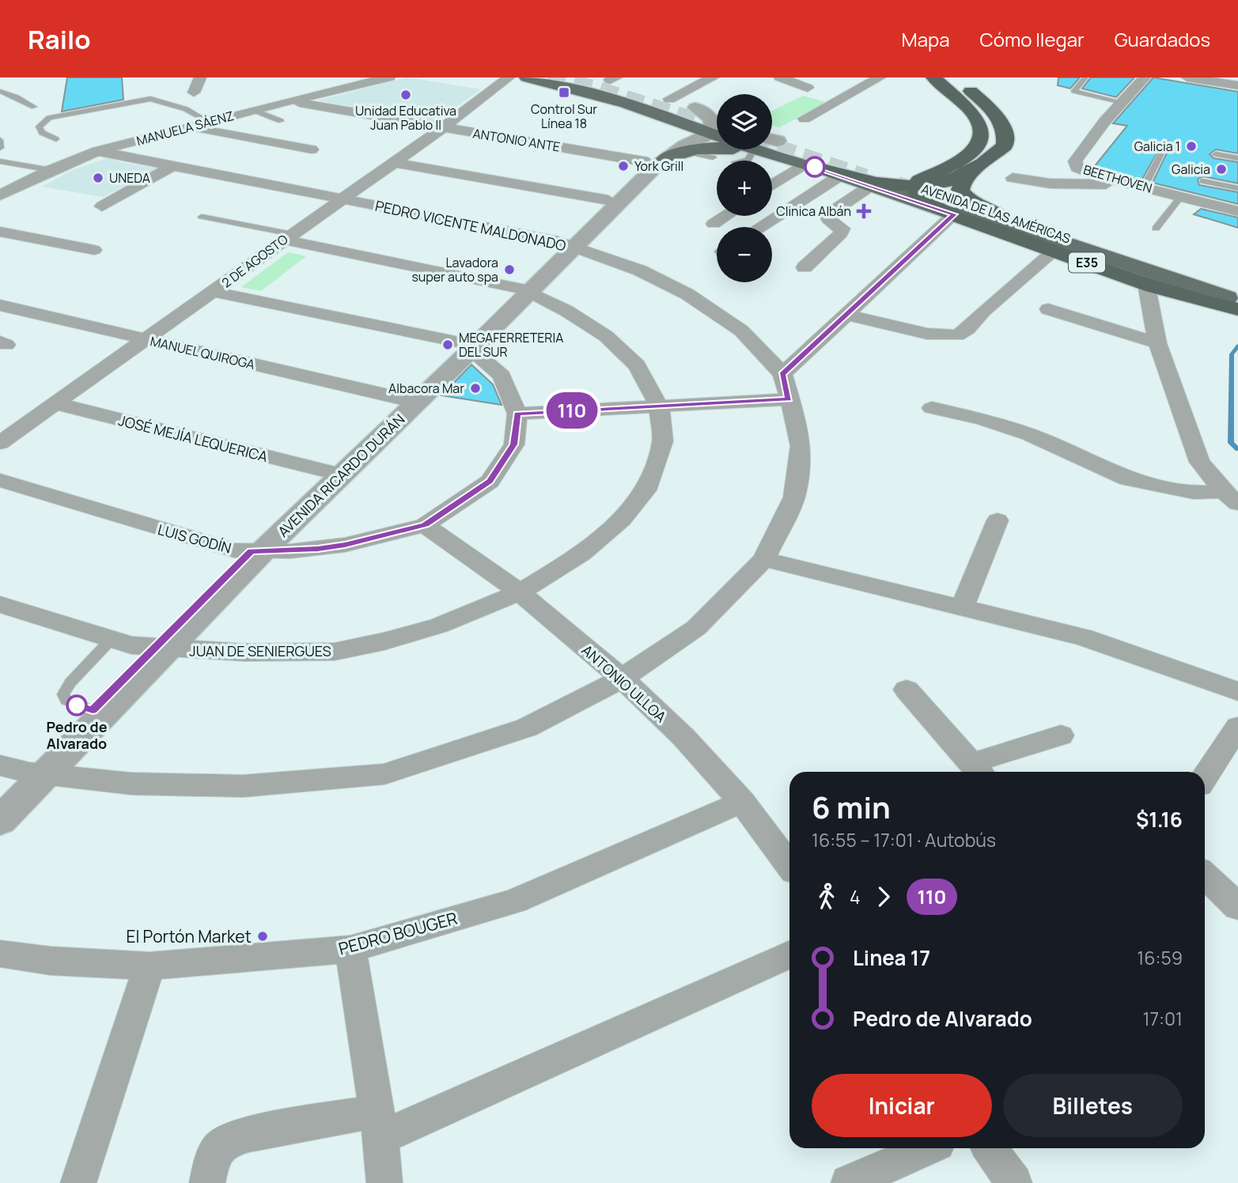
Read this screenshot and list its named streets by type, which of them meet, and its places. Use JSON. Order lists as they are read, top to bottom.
{
  "streets": {
    "highway": ["AVENIDA DE LAS AMÉRICAS", "E35"],
    "street": [
      "MANUELA SÁENZ",
      "ANTONIO ANTE",
      "BEETHOVEN",
      "PEDRO VICENTE MALDONADO",
      "2 DE AGOSTO",
      "MANUEL QUIROGA",
      "JOSÉ MEJÍA LEQUERICA",
      "AVENIDA RICARDO DURÁN",
      "LUIS GODÍN",
      "JUAN DE SENIERGUES",
      "ANTONIO ULLOA",
      "PEDRO BOUGER"
    ]
  },
  "crossings": [
    ["MANUELA SÁENZ", "ANTONIO ANTE"],
    ["MANUELA SÁENZ", "PEDRO VICENTE MALDONADO"],
    ["ANTONIO ANTE", "2 DE AGOSTO"],
    ["ANTONIO ANTE", "AVENIDA RICARDO DURÁN"],
    ["AVENIDA DE LAS AMÉRICAS", "E35"],
    ["PEDRO VICENTE MALDONADO", "2 DE AGOSTO"],
    ["PEDRO VICENTE MALDONADO", "AVENIDA RICARDO DURÁN"],
    ["PEDRO VICENTE MALDONADO", "ANTONIO ULLOA"],
    ["2 DE AGOSTO", "MANUEL QUIROGA"],
    ["2 DE AGOSTO", "JOSÉ MEJÍA LEQUERICA"],
    ["2 DE AGOSTO", "LUIS GODÍN"],
    ["2 DE AGOSTO", "JUAN DE SENIERGUES"],
    ["MANUEL QUIROGA", "AVENIDA RICARDO DURÁN"],
    ["JOSÉ MEJÍA LEQUERICA", "AVENIDA RICARDO DURÁN"],
    ["AVENIDA RICARDO DURÁN", "LUIS GODÍN"],
    ["AVENIDA RICARDO DURÁN", "JUAN DE SENIERGUES"],
    ["LUIS GODÍN", "ANTONIO ULLOA"],
    ["JUAN DE SENIERGUES", "ANTONIO ULLOA"],
    ["ANTONIO ULLOA", "PEDRO BOUGER"]
  ],
  "places": {
    "transit": ["Control Sur Línea 18"],
    "other": [
      "Unidad Educativa Juan Pablo II",
      "Galicia 1",
      "York Grill",
      "Galicia",
      "UNEDA",
      "Lavadora super auto spa",
      "MEGAFERRETERIA DEL SUR",
      "Albacora Mar",
      "Pedro de Alvarado",
      "El Portón Market"
    ],
    "health": ["Clinica Albán"]
  },
  "lines": ["bus line 110"],
  "page": {
    "header": "Railo",
    "nav": ["Mapa", "Cómo llegar", "Guardados"],
    "on_map": "110",
    "map_buttons": ["+", "−"],
    "heading": ["6 min", "16:55 – 17:01 · Autobús", "$1.16"],
    "legs": ["4", "110"],
    "list": [
      {
        "name": "Linea 17",
        "value": "16:59"
      },
      {
        "name": "Pedro de Alvarado",
        "value": "17:01"
      }
    ],
    "buttons": ["Iniciar", "Billetes"]
  }
}
